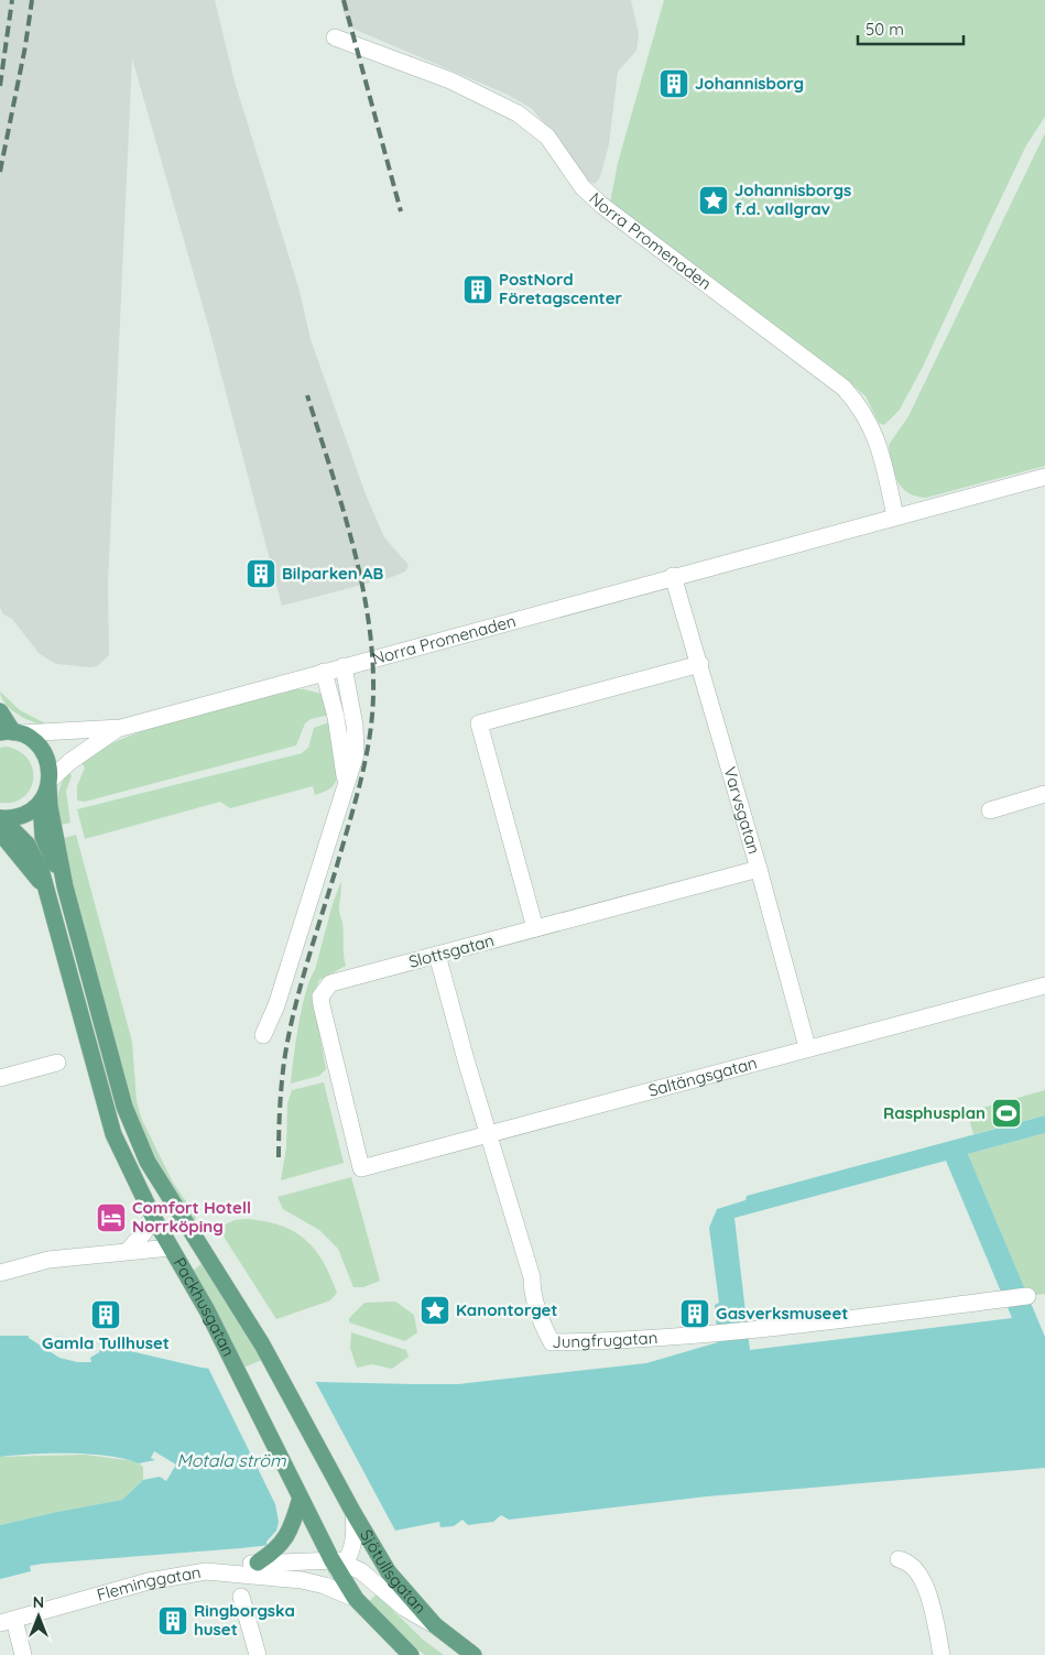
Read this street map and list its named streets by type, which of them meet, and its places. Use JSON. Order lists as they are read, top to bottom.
{
  "streets": {
    "main road": ["Packhusgatan", "Sjötullsgatan"],
    "street": [
      "Norra Promenaden",
      "Varvsgatan",
      "Slottsgatan",
      "Saltängsgatan",
      "Jungfrugatan",
      "Fleminggatan"
    ]
  },
  "crossings": [
    ["Norra Promenaden", "Varvsgatan"],
    ["Norra Promenaden", "Packhusgatan"],
    ["Varvsgatan", "Slottsgatan"],
    ["Varvsgatan", "Saltängsgatan"],
    ["Slottsgatan", "Saltängsgatan"],
    ["Slottsgatan", "Jungfrugatan"],
    ["Saltängsgatan", "Jungfrugatan"],
    ["Packhusgatan", "Sjötullsgatan"],
    ["Packhusgatan", "Fleminggatan"],
    ["Sjötullsgatan", "Fleminggatan"]
  ],
  "water": ["Motala ström"],
  "places": {
    "building": [
      "Johannisborg",
      "PostNord Företagscenter",
      "Bilparken AB",
      "Gasverksmuseet",
      "Gamla Tullhuset",
      "Ringborgska huset"
    ],
    "place": ["Johannisborgs f.d. vallgrav", "Kanontorget"],
    "sports": ["Rasphusplan"],
    "hotel": ["Comfort Hotell Norrköping"]
  },
  "scale_bar": "50 m",
  "north": "top"
}
